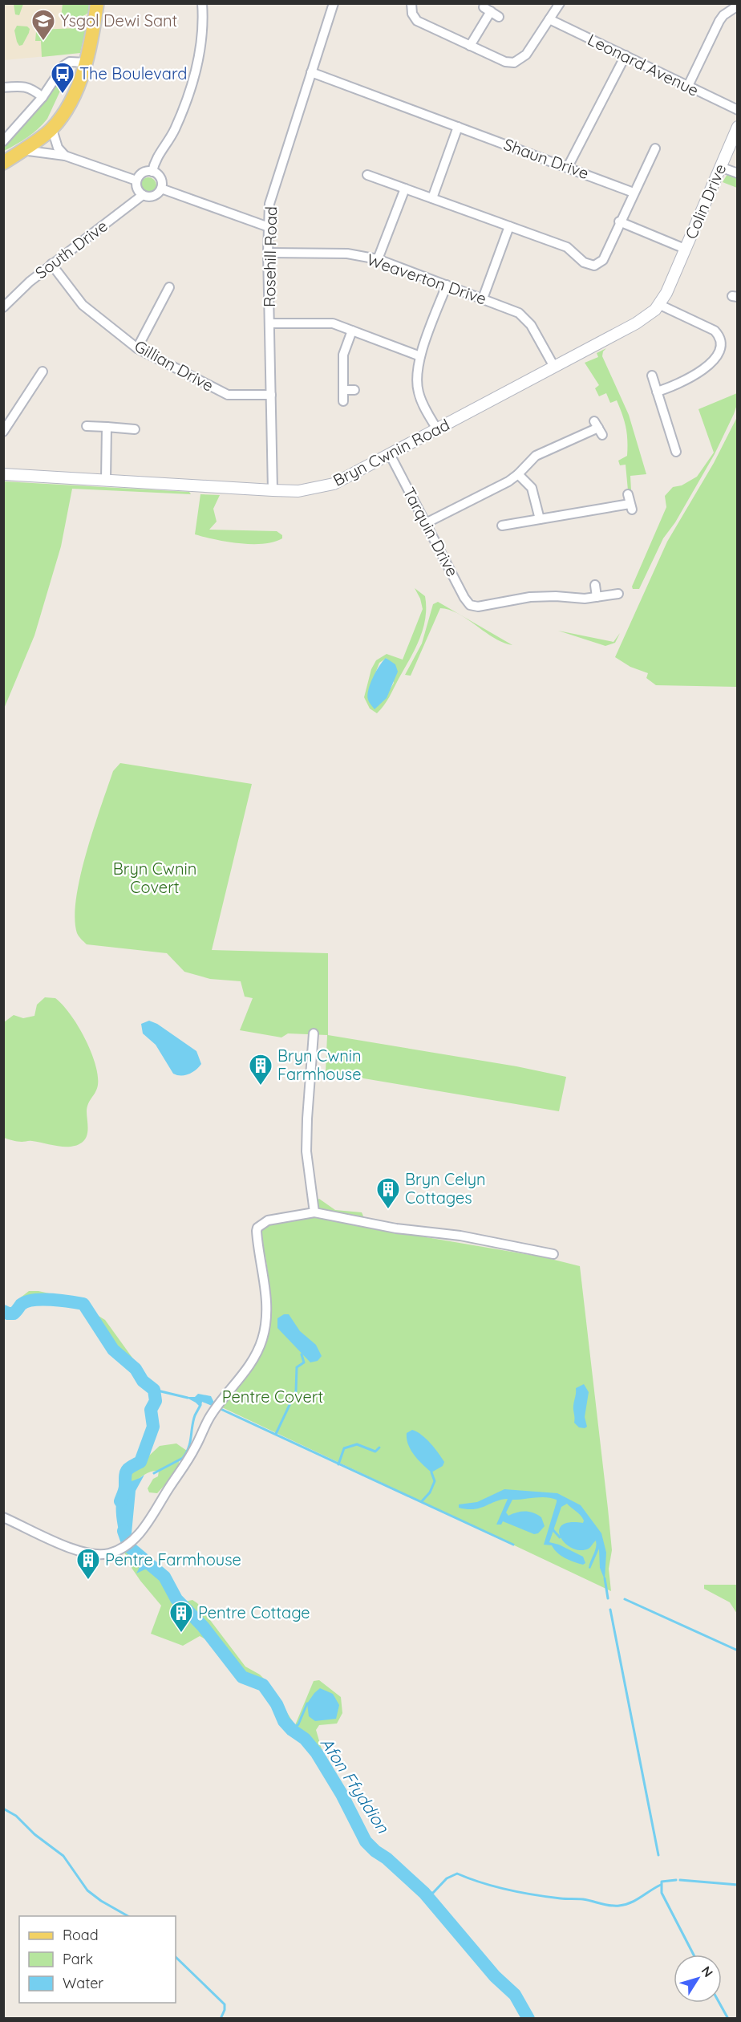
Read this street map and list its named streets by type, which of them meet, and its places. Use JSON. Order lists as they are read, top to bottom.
{
  "streets": {
    "street": [
      "Leonard Avenue",
      "Shaun Drive",
      "Colin Drive",
      "South Drive",
      "Rosehill Road",
      "Weaverton Drive",
      "Gillian Drive",
      "Bryn Cwnin Road",
      "Tarquin Drive"
    ]
  },
  "crossings": [
    ["Shaun Drive", "Rosehill Road"],
    ["Colin Drive", "Bryn Cwnin Road"],
    ["South Drive", "Gillian Drive"],
    ["Rosehill Road", "Weaverton Drive"],
    ["Rosehill Road", "Gillian Drive"],
    ["Rosehill Road", "Bryn Cwnin Road"],
    ["Weaverton Drive", "Bryn Cwnin Road"],
    ["Bryn Cwnin Road", "Tarquin Drive"]
  ],
  "water": ["Afon Ffyddion"],
  "parks": ["Bryn Cwnin Covert", "Pentre Covert"],
  "places": {
    "school or university": ["Ysgol Dewi Sant"],
    "bus stop": ["The Boulevard"],
    "building": [
      "Bryn Cwnin Farmhouse",
      "Bryn Celyn Cottages",
      "Pentre Farmhouse",
      "Pentre Cottage"
    ]
  },
  "legend": ["Road", "Park", "Water"],
  "north": "top right"
}
